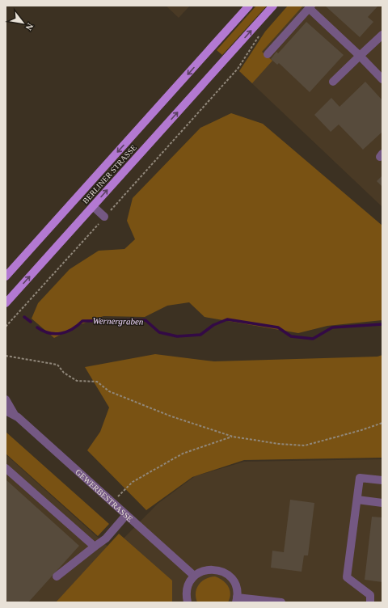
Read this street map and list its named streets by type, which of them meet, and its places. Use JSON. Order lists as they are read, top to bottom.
{
  "streets": {
    "main road": ["BERLINER STRASSE"],
    "street": ["GEWERBESTRASSE"]
  },
  "water": ["Wernergraben"],
  "north": "bottom right"
}
